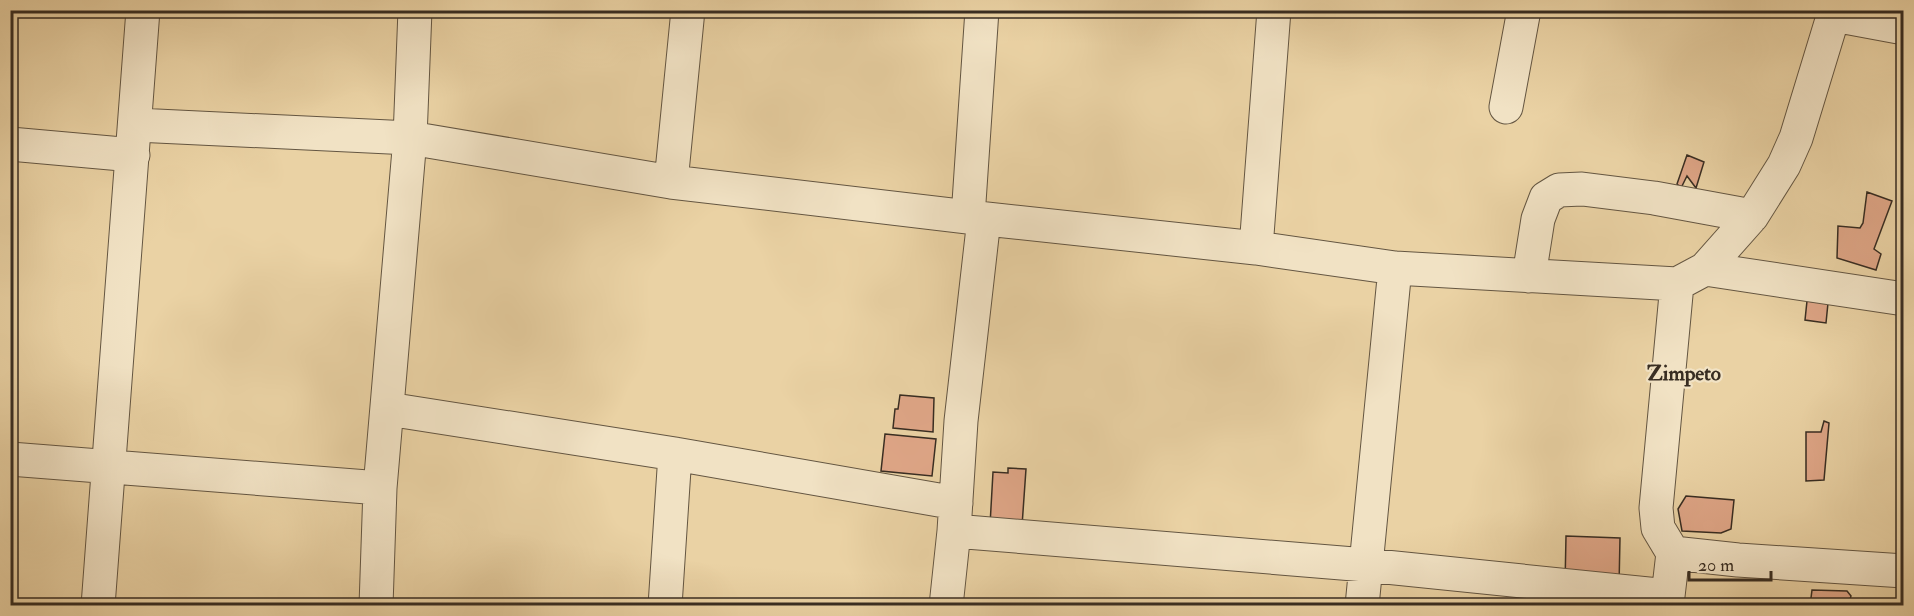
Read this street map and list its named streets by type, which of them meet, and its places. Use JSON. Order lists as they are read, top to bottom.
{
  "districts": ["Zimpeto"],
  "scale_bar": "20 m"
}
